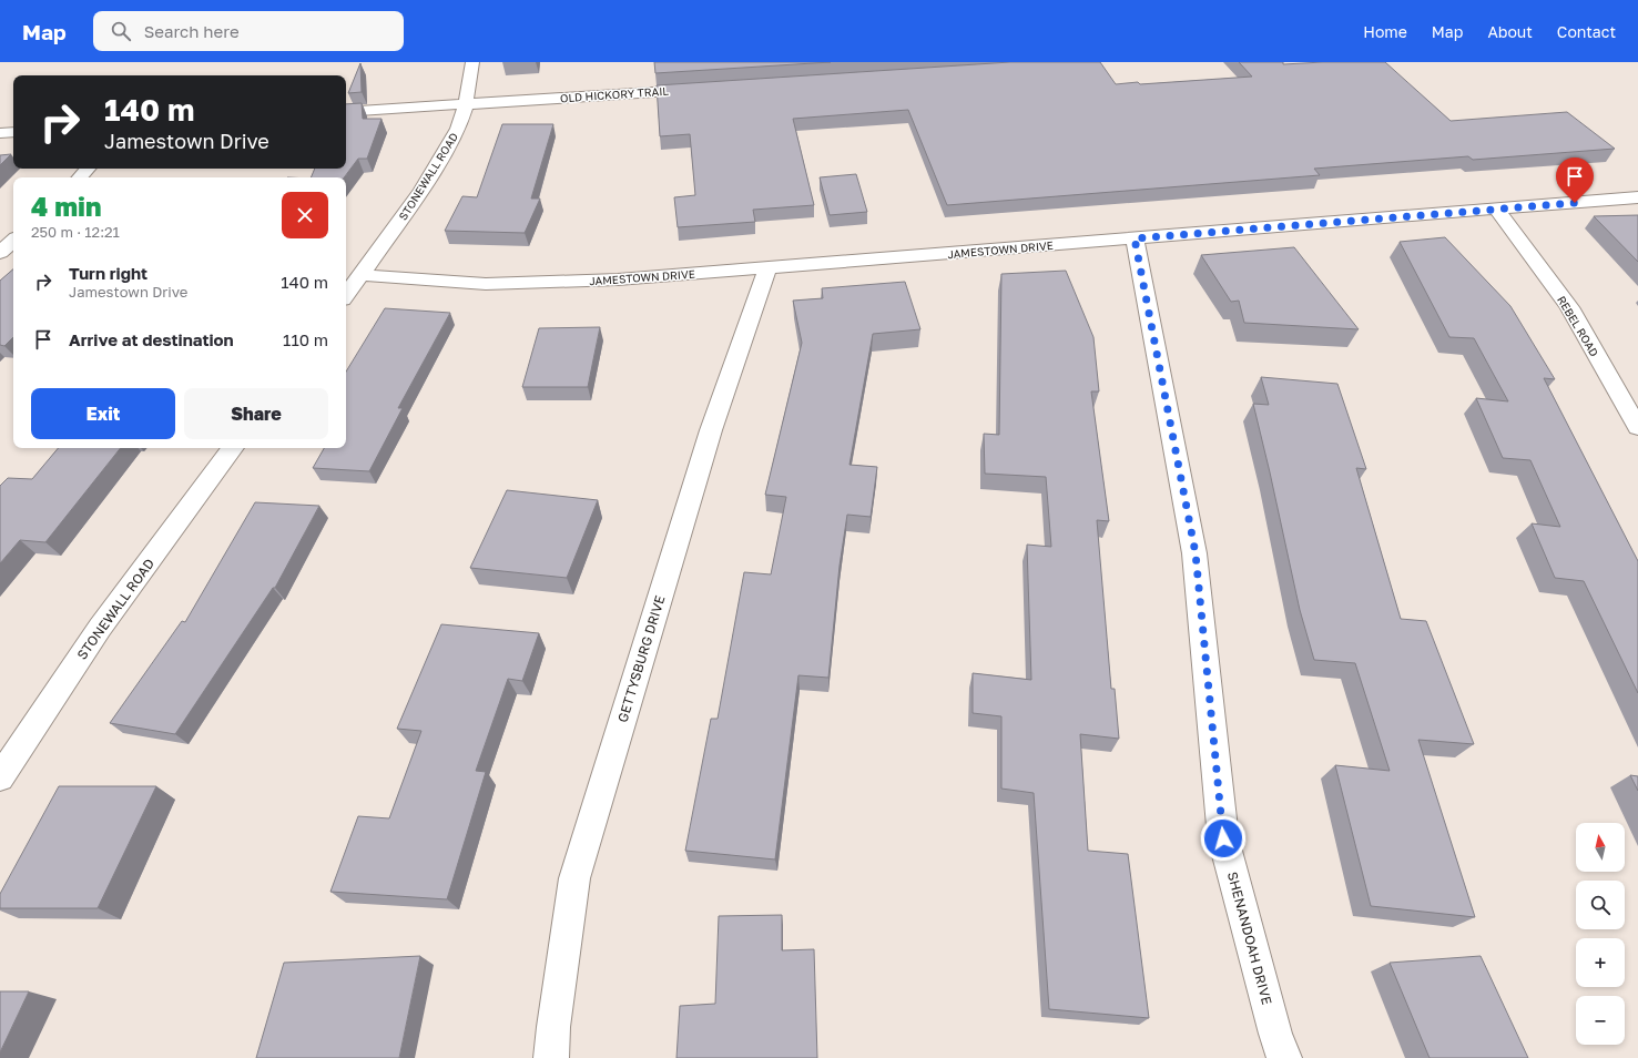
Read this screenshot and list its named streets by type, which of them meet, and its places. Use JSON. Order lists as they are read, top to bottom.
{
  "streets": {
    "street": [
      "OLD HICKORY TRAIL",
      "STONEWALL ROAD",
      "JAMESTOWN DRIVE",
      "REBEL ROAD",
      "GETTYSBURG DRIVE",
      "SHENANDOAH DRIVE"
    ]
  },
  "crossings": [
    ["OLD HICKORY TRAIL", "STONEWALL ROAD"],
    ["STONEWALL ROAD", "JAMESTOWN DRIVE"],
    ["JAMESTOWN DRIVE", "REBEL ROAD"],
    ["JAMESTOWN DRIVE", "GETTYSBURG DRIVE"],
    ["JAMESTOWN DRIVE", "SHENANDOAH DRIVE"]
  ],
  "north": "top",
  "page": {
    "header": "Map",
    "search": "Search here",
    "nav": [
      "Home",
      "Map",
      "About",
      "Contact"
    ],
    "turn": ["140 m", "Jamestown Drive"],
    "heading": ["4 min", "250 m · 12:21"],
    "list": [
      {
        "name": "Turn right",
        "note": "Jamestown Drive",
        "value": "140 m"
      },
      {
        "name": "Arrive at destination",
        "value": "110 m"
      }
    ],
    "buttons": ["Exit", "Share"],
    "map_buttons": ["+", "−"]
  }
}
